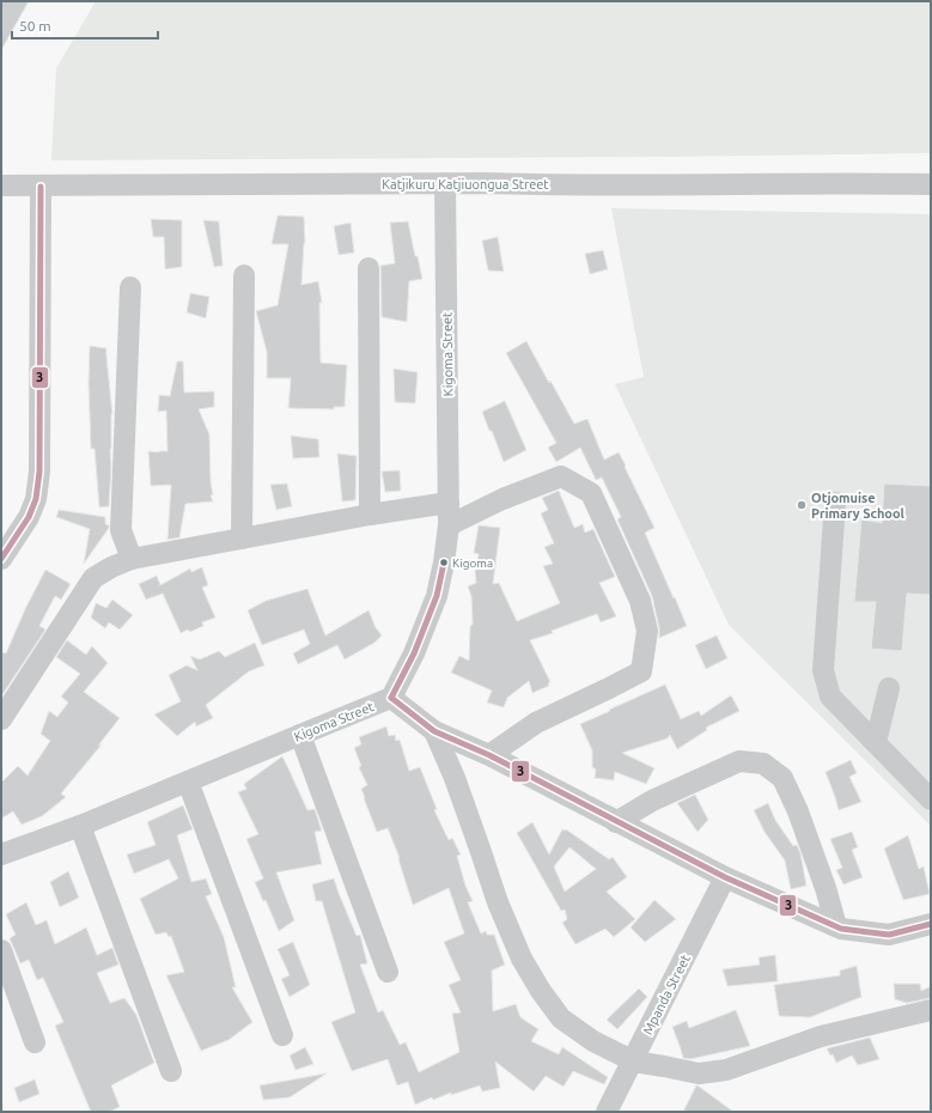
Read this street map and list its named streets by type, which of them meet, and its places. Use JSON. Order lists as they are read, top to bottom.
{
  "streets": {
    "street": ["Katjikuru Katjiuongua Street", "Kigoma Street", "Mpanda Street"]
  },
  "crossings": [
    ["Katjikuru Katjiuongua Street", "Kigoma Street"]
  ],
  "places": ["Otjomuise Primary School", "Kigoma"],
  "lines": ["transit line 3"],
  "scale_bar": "50 m"
}
